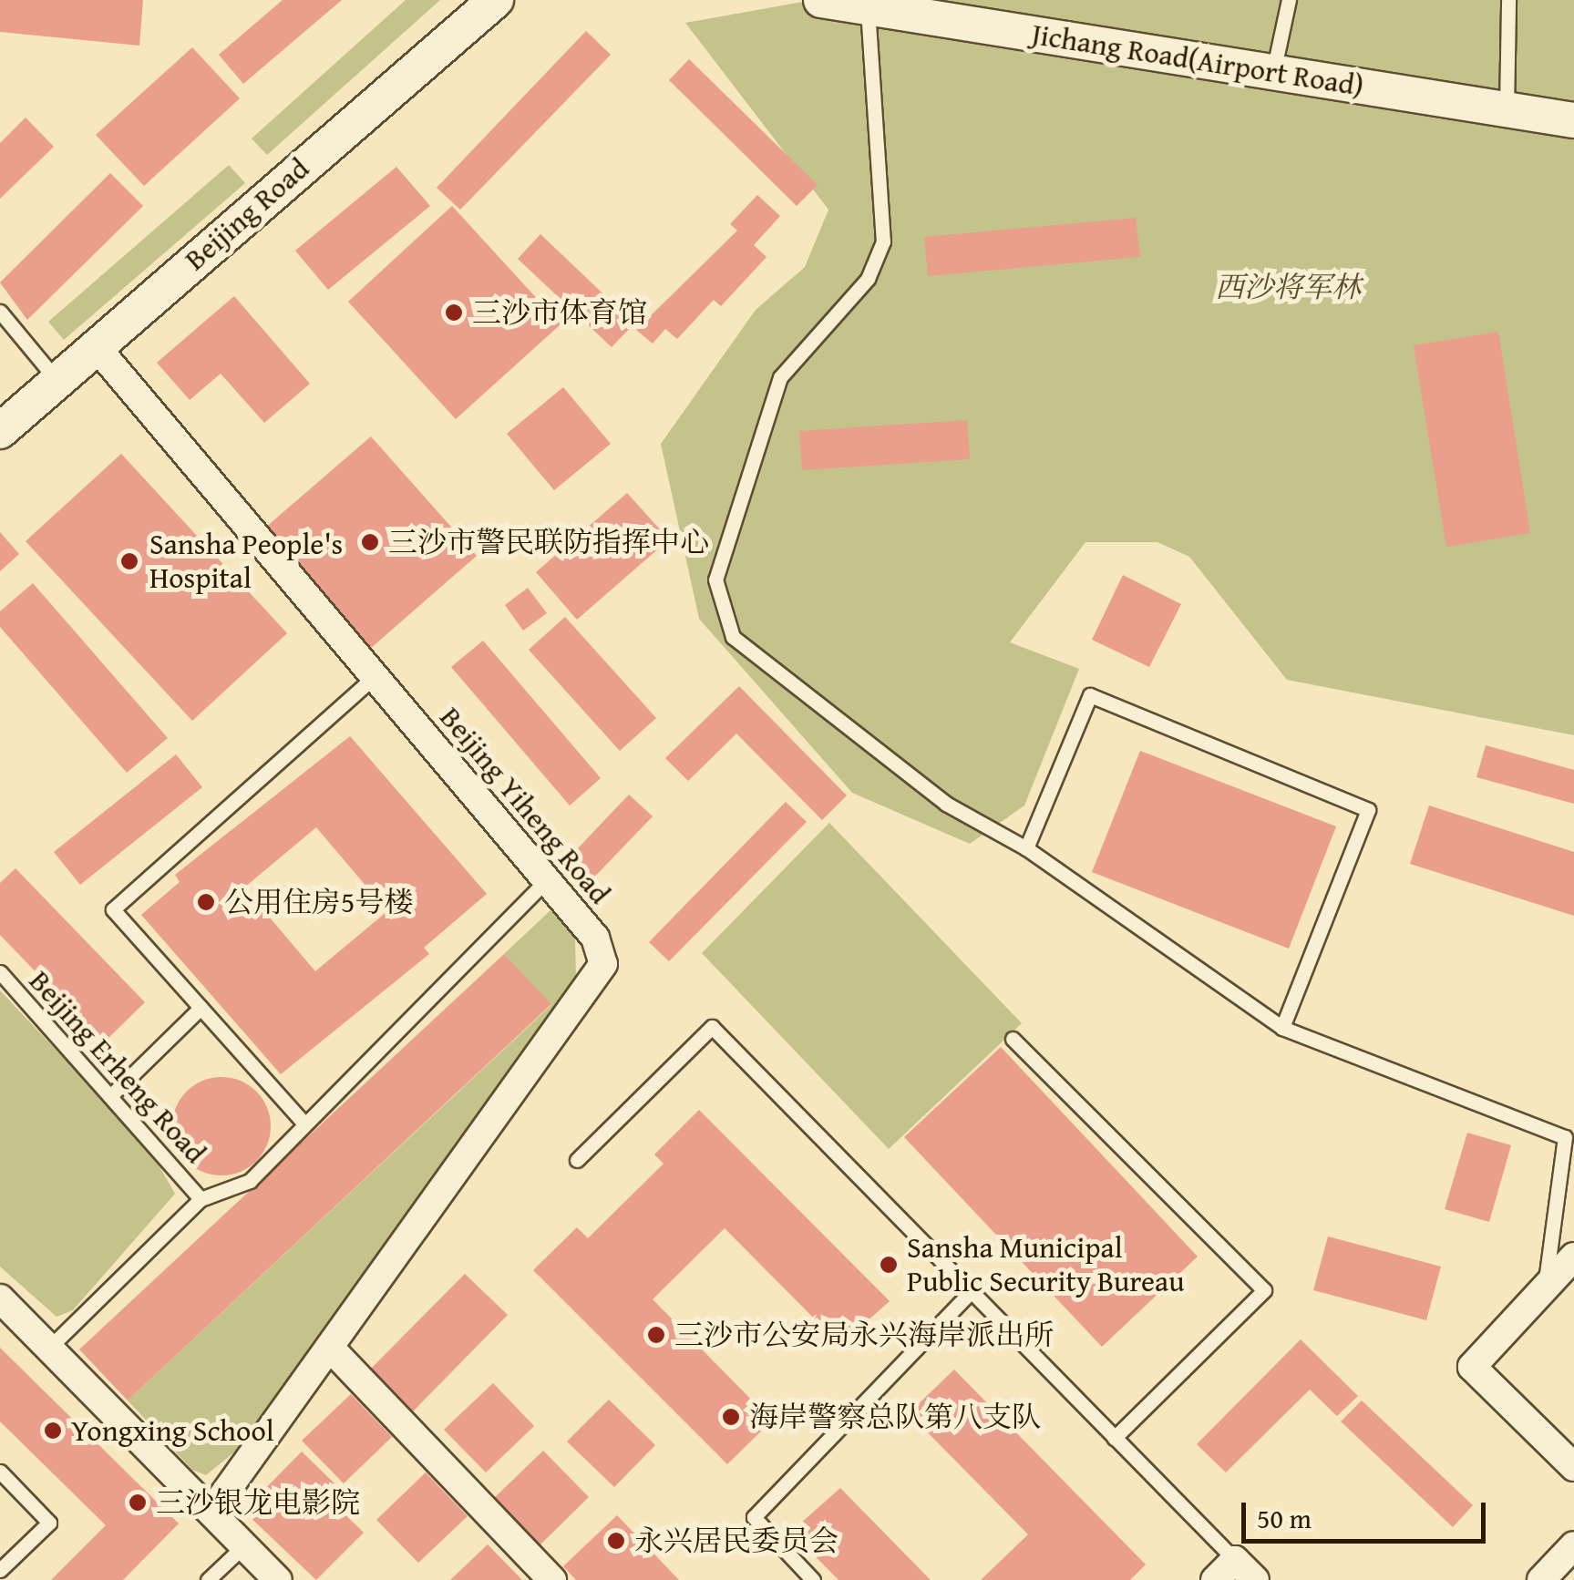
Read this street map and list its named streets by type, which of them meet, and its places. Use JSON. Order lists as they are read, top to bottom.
{
  "streets": {
    "street": ["Jichang Road(Airport Road)", "Beijing Road", "Beijing Yiheng Road"],
    "lane": ["Beijing Erheng Road"]
  },
  "crossings": [
    ["Beijing Road", "Beijing Yiheng Road"]
  ],
  "parks": ["西沙将军林"],
  "places": [
    "三沙市体育馆",
    "三沙市警民联防指挥中心",
    "Sansha People's Hospital",
    "公用住房5号楼",
    "Sansha Municipal Public Security Bureau",
    "三沙市公安局永兴海岸派出所",
    "海岸警察总队第八支队",
    "Yongxing School",
    "三沙银龙电影院",
    "永兴居民委员会"
  ],
  "scale_bar": "50 m"
}
